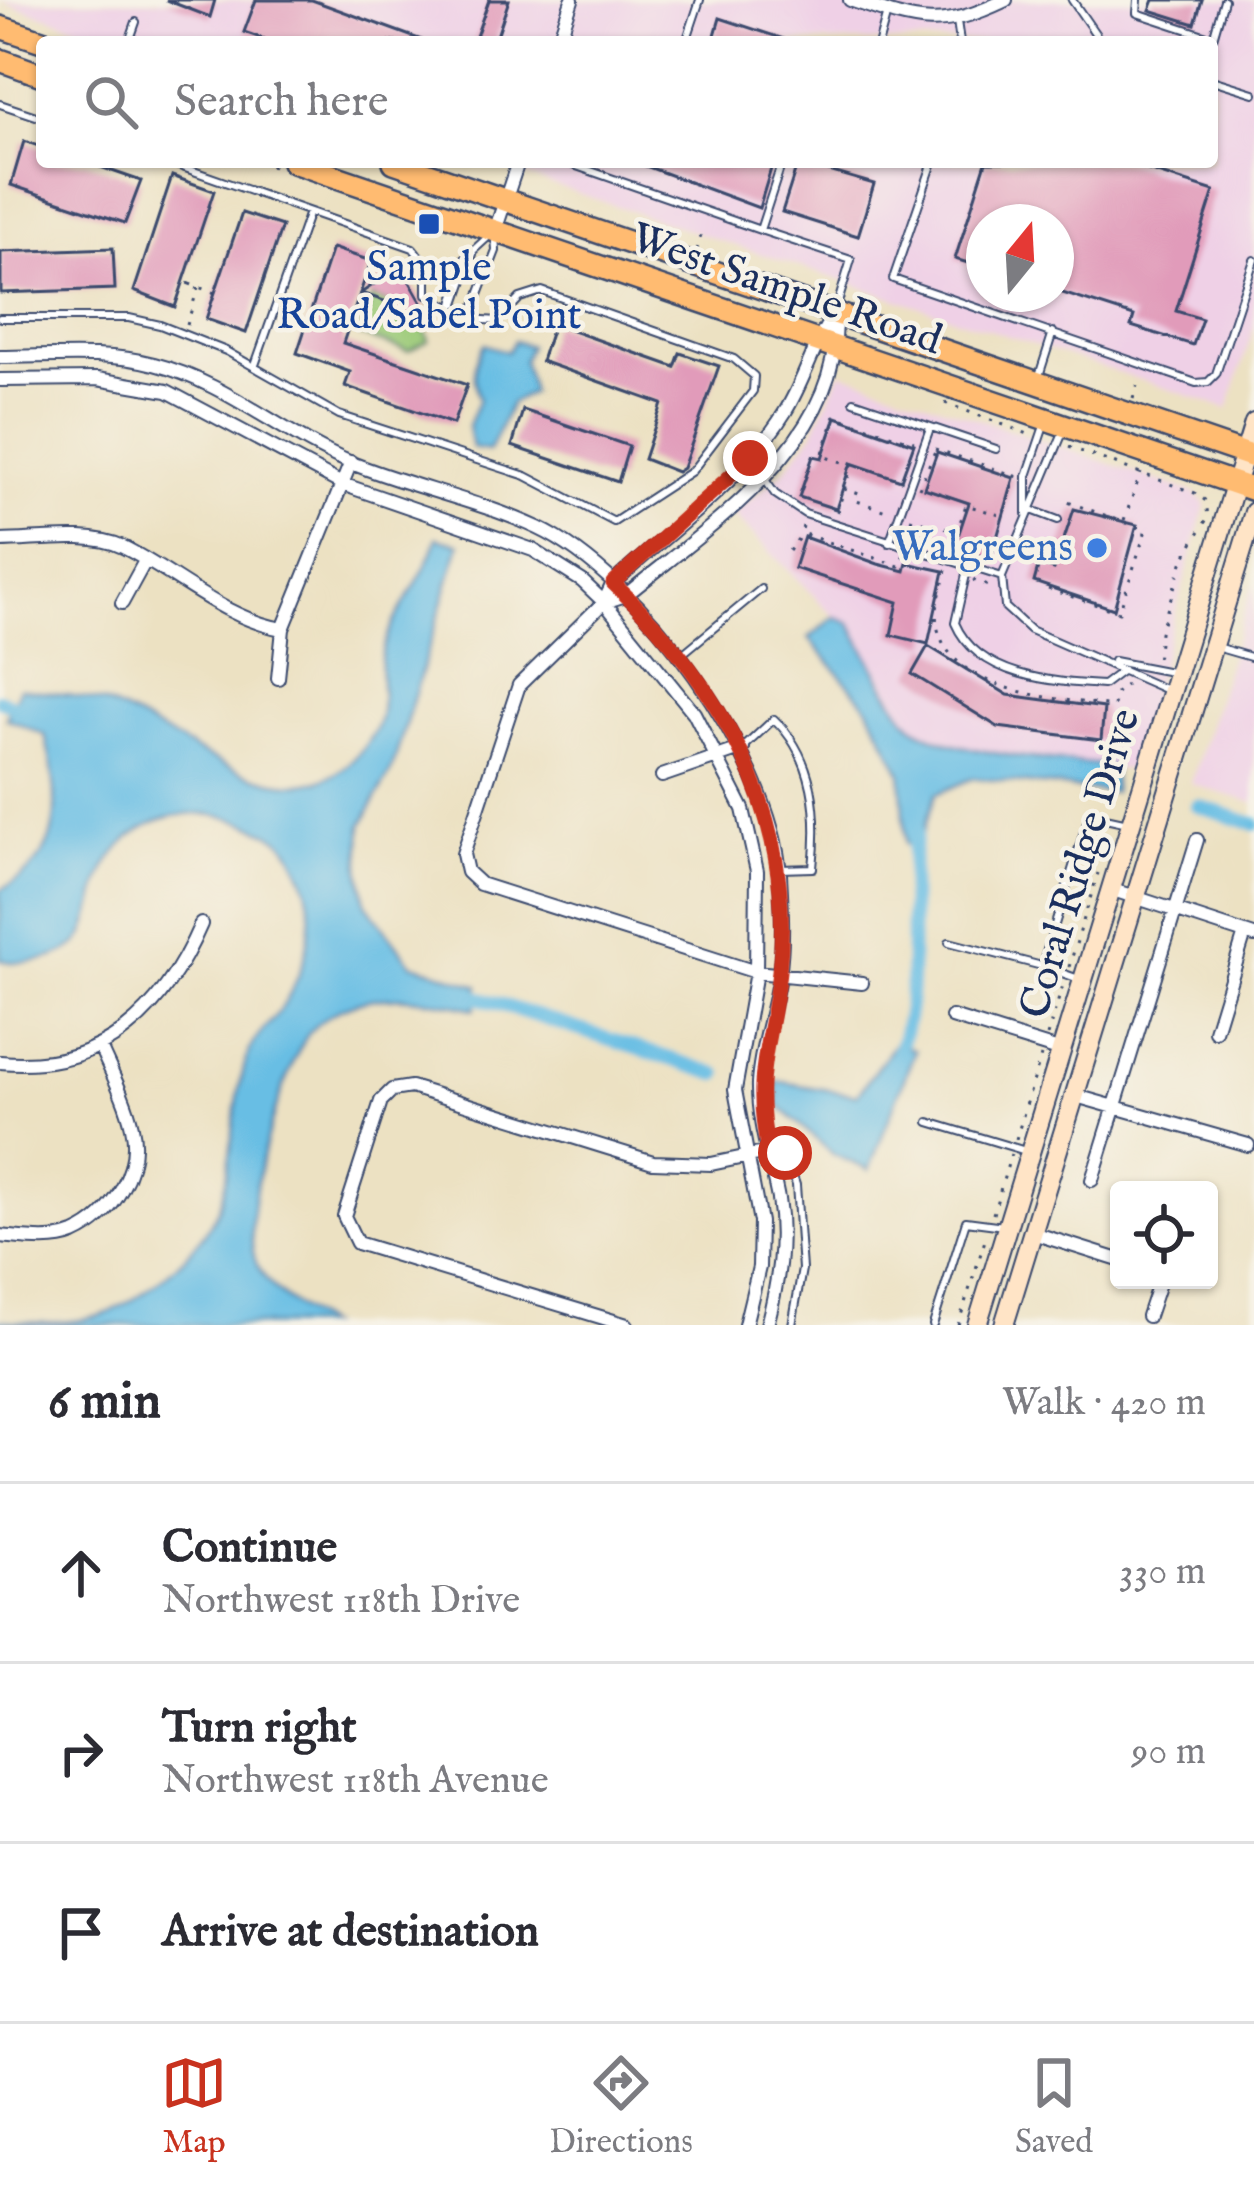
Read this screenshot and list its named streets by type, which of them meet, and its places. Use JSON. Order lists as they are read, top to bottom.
{
  "streets": {
    "main road": ["West Sample Road", "Coral Ridge Drive"]
  },
  "crossings": [
    ["West Sample Road", "Coral Ridge Drive"]
  ],
  "places": {
    "transit": ["Sample Road/Sabel Point"],
    "other": ["Walgreens"]
  },
  "north": "top",
  "page": {
    "search": "Search here",
    "heading": ["6 min", "Walk · 420 m"],
    "list": [
      ["Continue", "Northwest 118th Drive", "330 m"],
      ["Turn right", "Northwest 118th Avenue", "90 m"],
      "Arrive at destination"
    ],
    "nav": ["Map", "Directions", "Saved"]
  }
}
